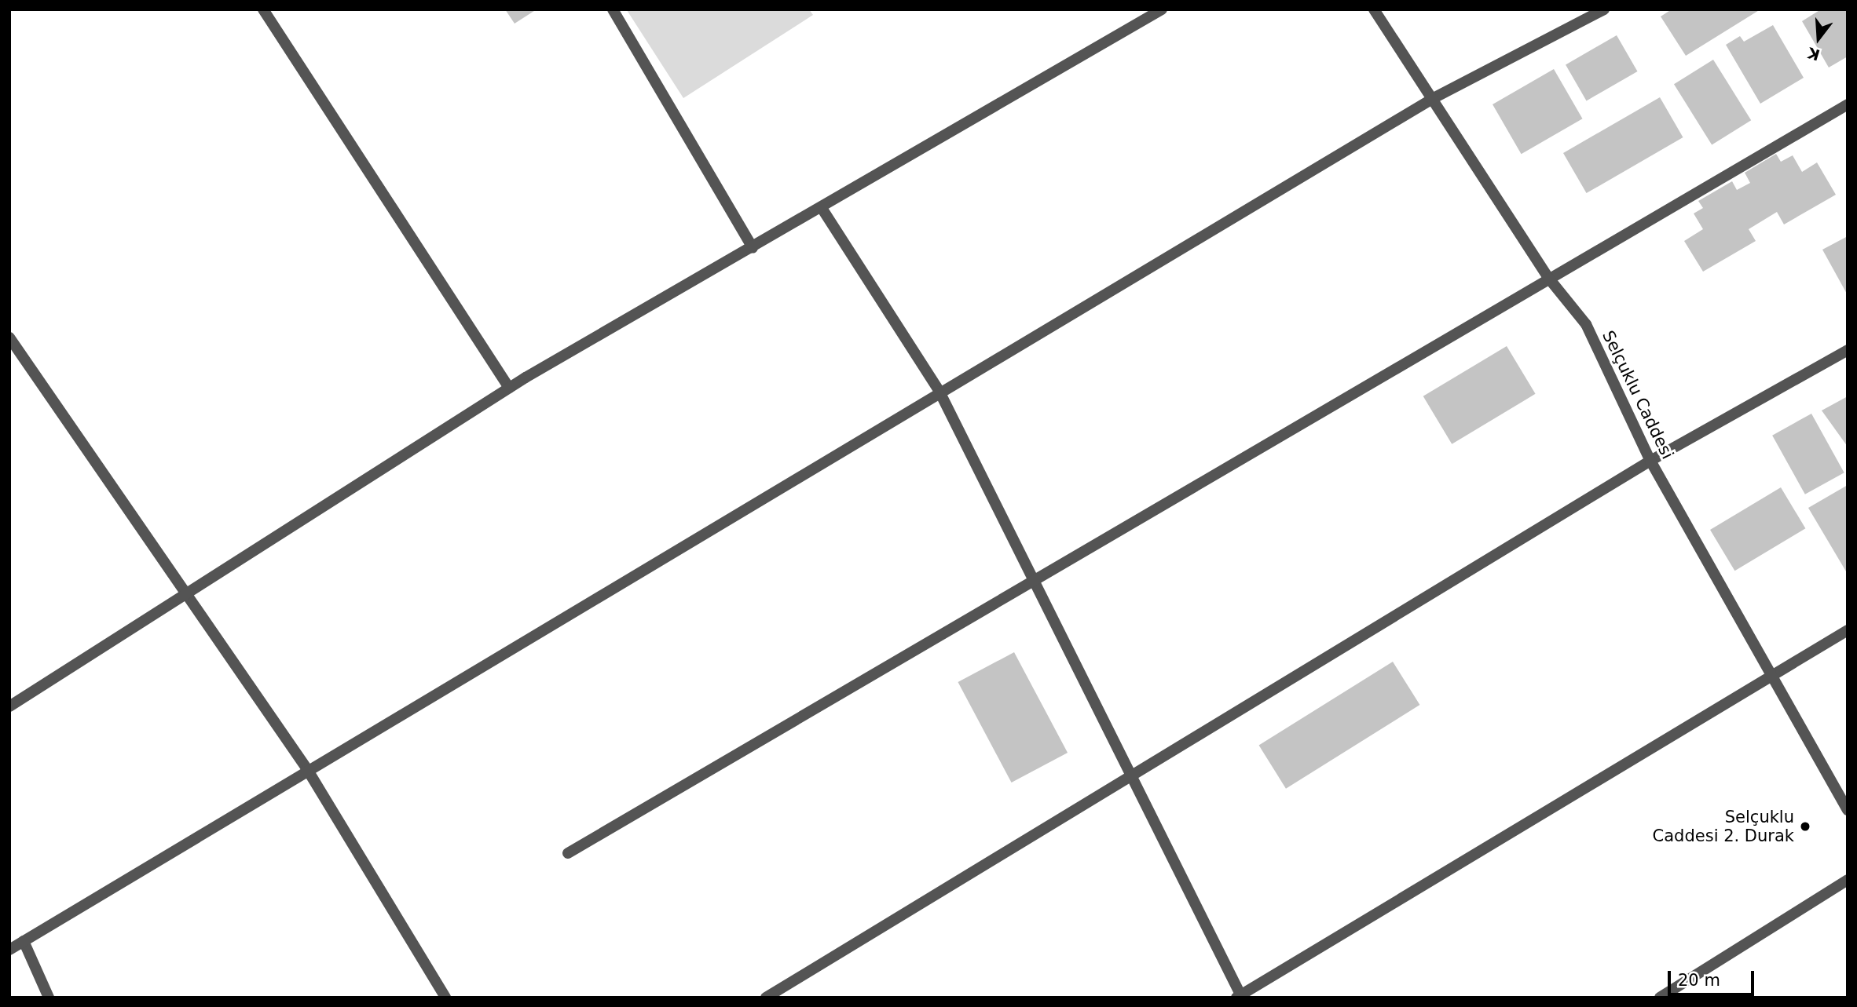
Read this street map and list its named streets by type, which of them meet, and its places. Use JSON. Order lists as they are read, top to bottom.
{
  "streets": {
    "street": ["Selçuklu Caddesi"]
  },
  "places": ["Selçuklu Caddesi 2. Durak"],
  "scale_bar": "20 m",
  "north": "bottom"
}
